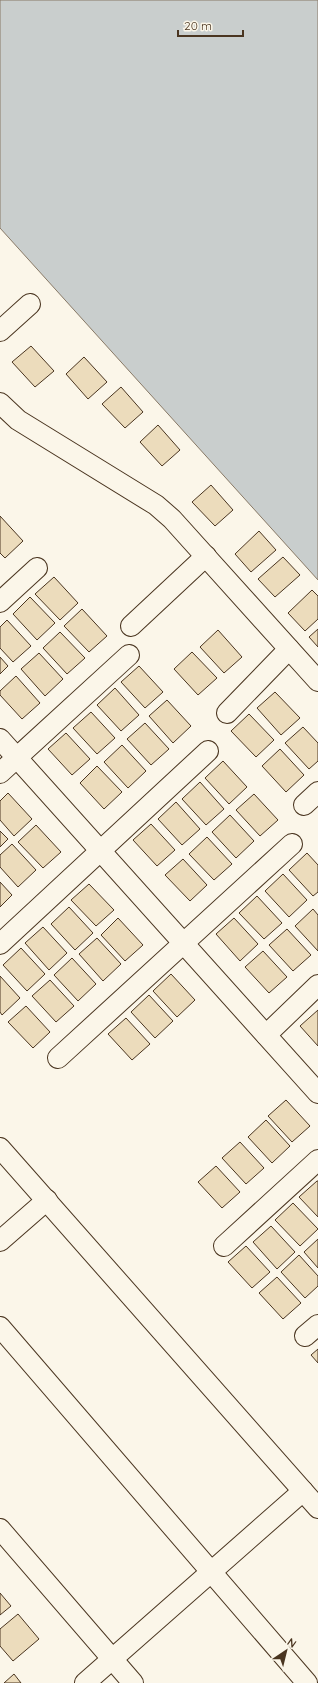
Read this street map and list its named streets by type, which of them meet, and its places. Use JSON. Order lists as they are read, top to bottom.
{
  "scale_bar": "20 m",
  "north": "top right"
}
